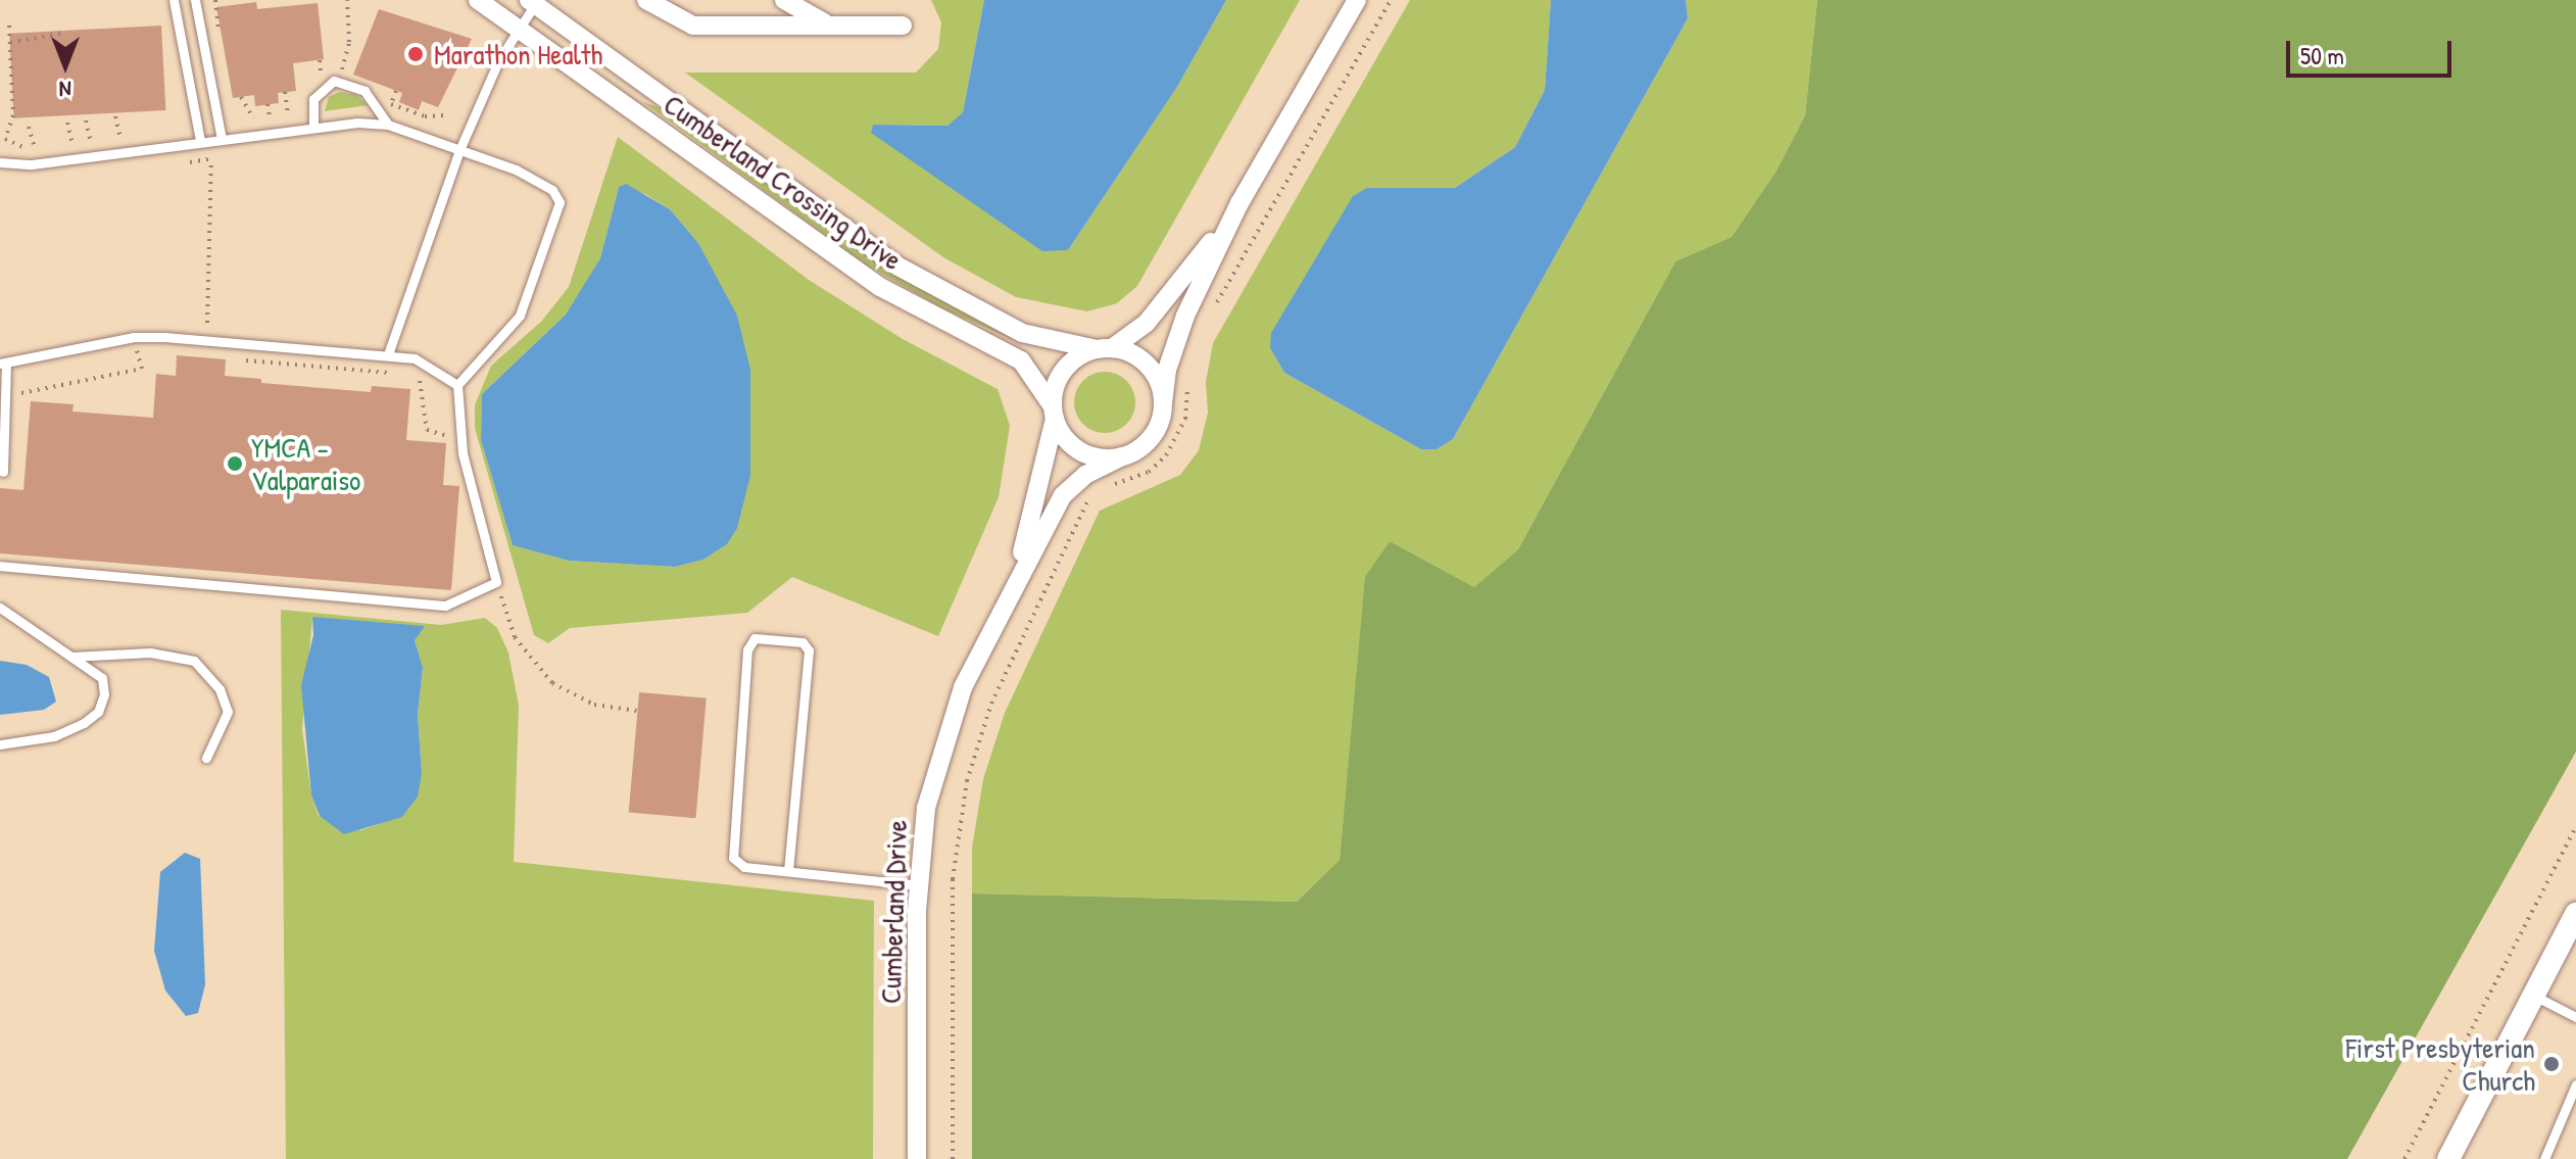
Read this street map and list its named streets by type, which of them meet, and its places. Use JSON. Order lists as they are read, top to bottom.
{
  "streets": {
    "street": ["Cumberland Crossing Drive", "Cumberland Drive"]
  },
  "crossings": [
    ["Cumberland Crossing Drive", "Cumberland Drive"]
  ],
  "places": ["Marathon Health", "YMCA - Valparaiso", "First Presbyterian Church"],
  "scale_bar": "50 m",
  "north": "bottom"
}
